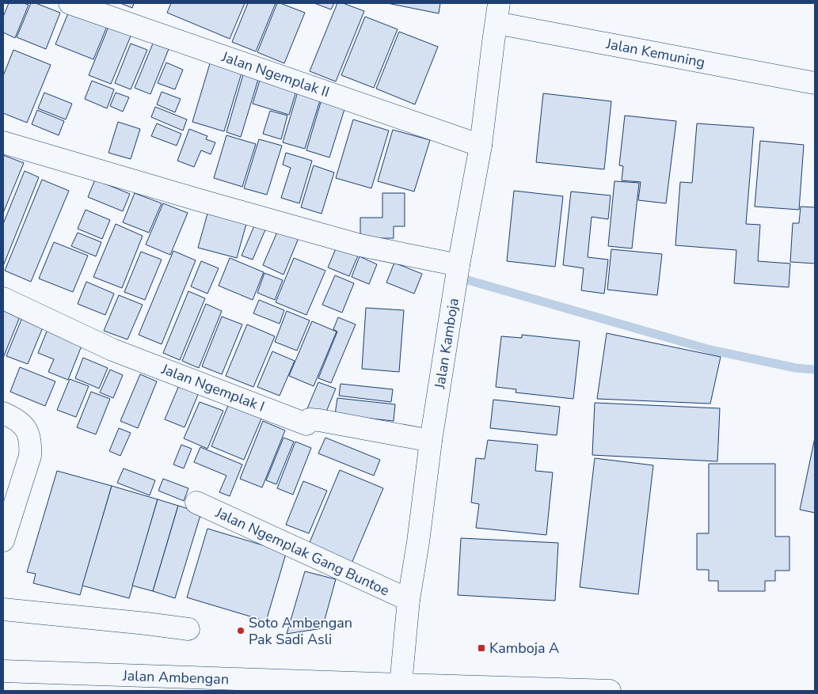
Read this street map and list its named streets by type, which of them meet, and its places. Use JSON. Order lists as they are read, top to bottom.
{
  "streets": {
    "street": [
      "Jalan Kemuning",
      "Jalan Ngemplak II",
      "Jalan Kamboja",
      "Jalan Ngemplak I",
      "Jalan Ngemplak Gang Buntoe",
      "Jalan Ambengan"
    ]
  },
  "crossings": [
    ["Jalan Kemuning", "Jalan Kamboja"],
    ["Jalan Ngemplak II", "Jalan Kamboja"],
    ["Jalan Kamboja", "Jalan Ngemplak I"],
    ["Jalan Kamboja", "Jalan Ngemplak Gang Buntoe"],
    ["Jalan Kamboja", "Jalan Ambengan"]
  ],
  "places": {
    "other": ["Soto Ambengan Pak Sadi Asli"],
    "transit": ["Kamboja A"]
  }
}
